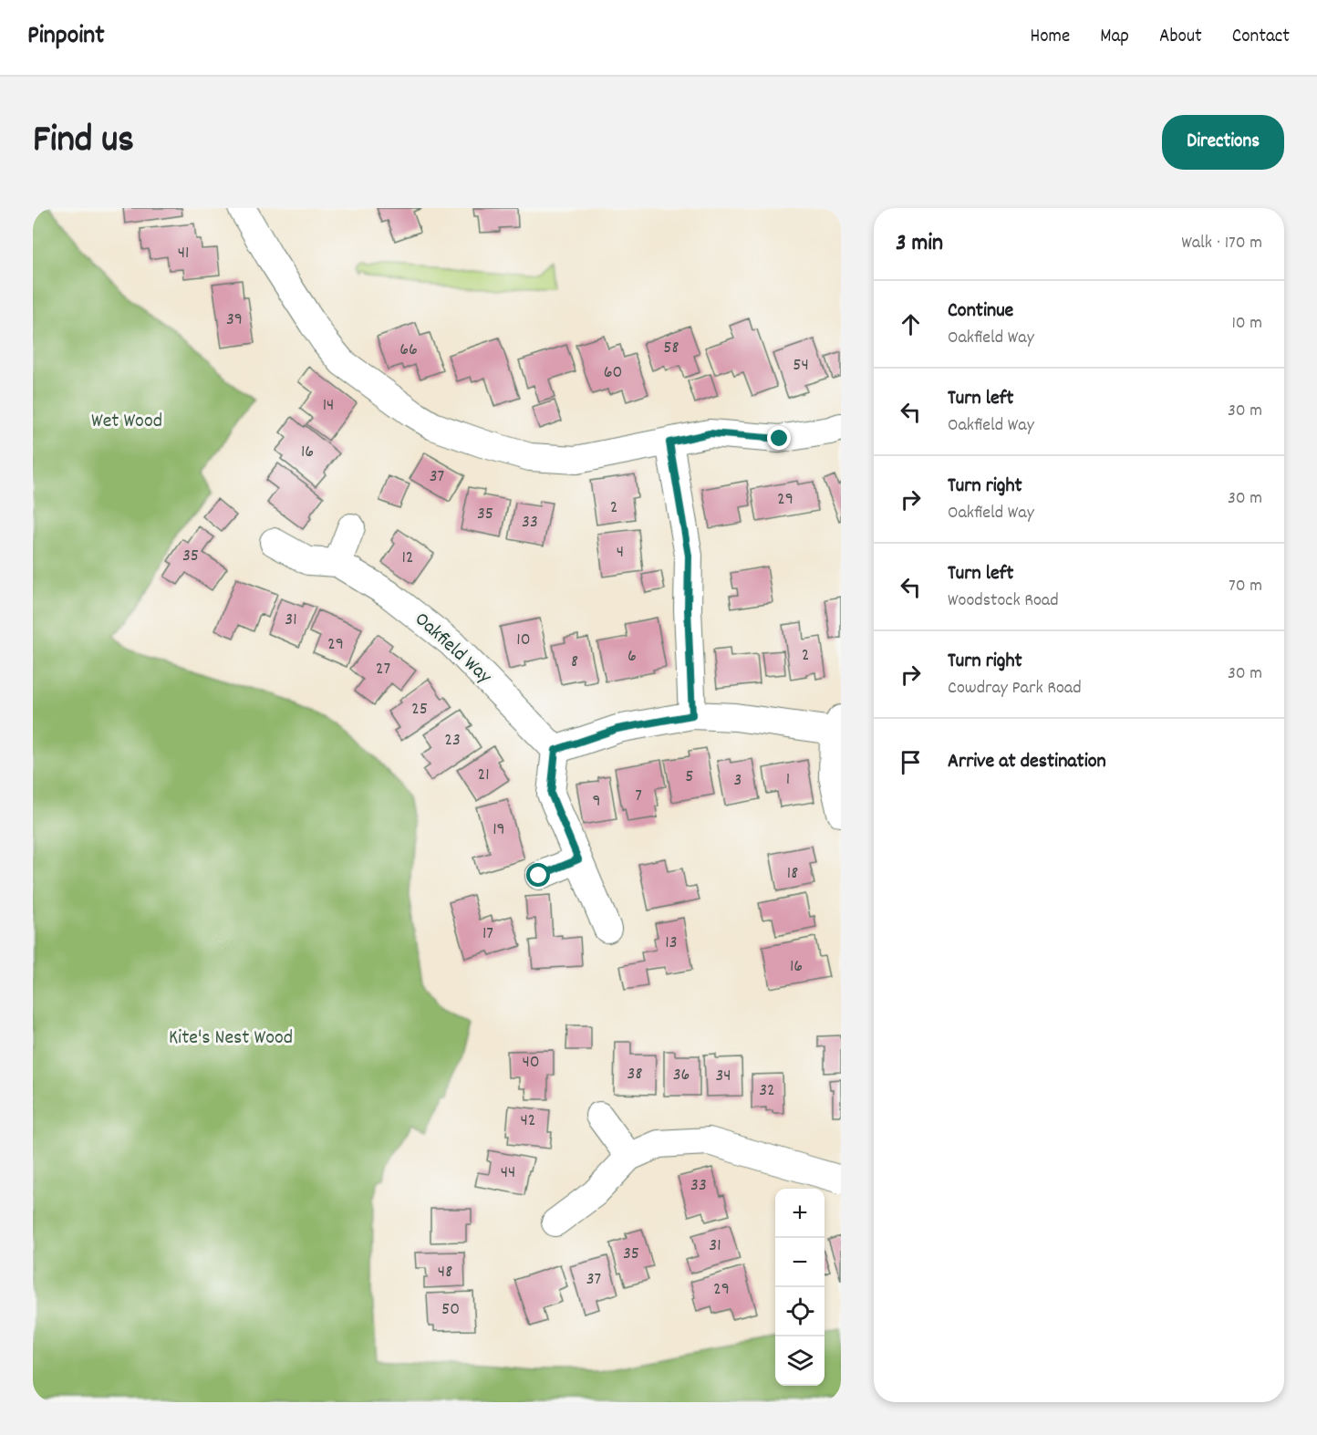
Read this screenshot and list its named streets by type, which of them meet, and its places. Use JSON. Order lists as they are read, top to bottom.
{
  "streets": {
    "street": ["Oakfield Way"]
  },
  "parks": ["Wet Wood", "Kite's Nest Wood"],
  "house_numbers": [
    "41",
    "39",
    "58",
    "66",
    "54",
    "60",
    "14",
    "16",
    "37",
    "29",
    "2",
    "35",
    "33",
    "4",
    "35",
    "12",
    "31",
    "10",
    "29",
    "2",
    "6",
    "8",
    "27",
    "25",
    "23",
    "21",
    "5",
    "1",
    "3",
    "7",
    "9",
    "19",
    "18",
    "17",
    "13",
    "16",
    "40",
    "38",
    "36",
    "34",
    "32",
    "42",
    "44",
    "33",
    "31",
    "35",
    "48",
    "37",
    "29",
    "50"
  ],
  "page": {
    "header": "Pinpoint",
    "nav": [
      "Home",
      "Map",
      "About",
      "Contact"
    ],
    "title": "Find us",
    "buttons": "Directions",
    "heading": ["3 min", "Walk · 170 m"],
    "list": [
      ["Continue", "Oakfield Way", "10 m"],
      ["Turn left", "Oakfield Way", "30 m"],
      ["Turn right", "Oakfield Way", "30 m"],
      ["Turn left", "Woodstock Road", "70 m"],
      ["Turn right", "Cowdray Park Road", "30 m"],
      "Arrive at destination"
    ],
    "map_buttons": ["+", "−"]
  }
}
